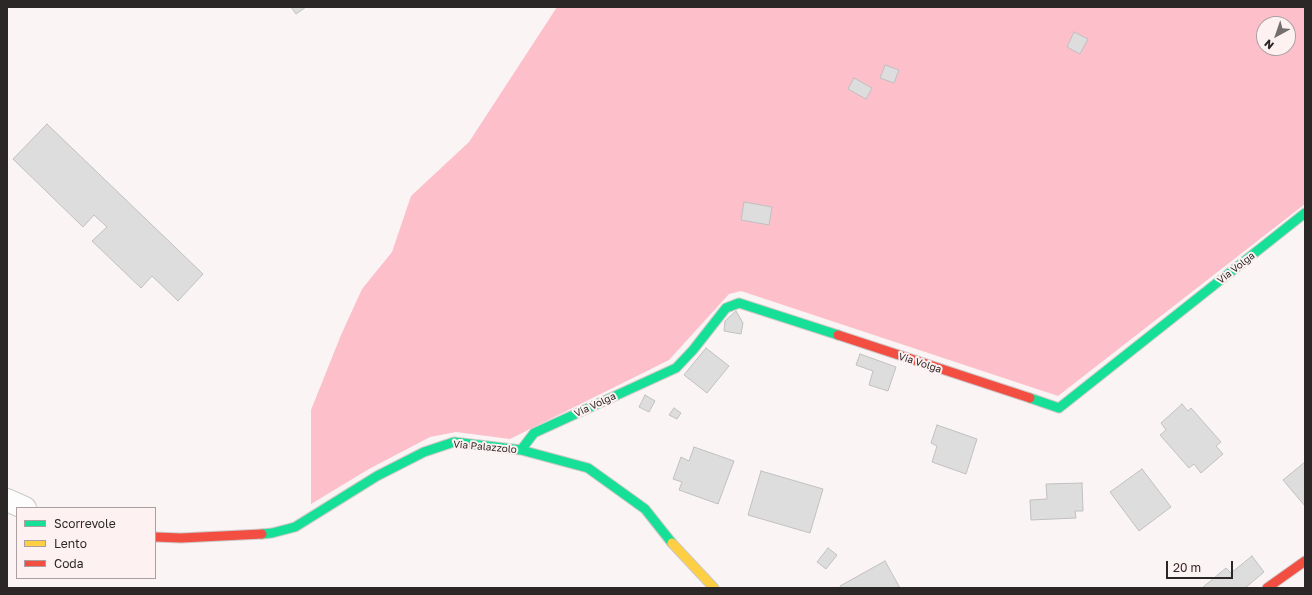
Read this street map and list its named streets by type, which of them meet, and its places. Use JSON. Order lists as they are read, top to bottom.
{
  "streets": {
    "street": ["Via Volga", "Via Palazzolo"]
  },
  "crossings": [
    ["Via Volga", "Via Palazzolo"]
  ],
  "legend": ["Scorrevole", "Lento", "Coda"],
  "scale_bar": "20 m",
  "north": "bottom left"
}
